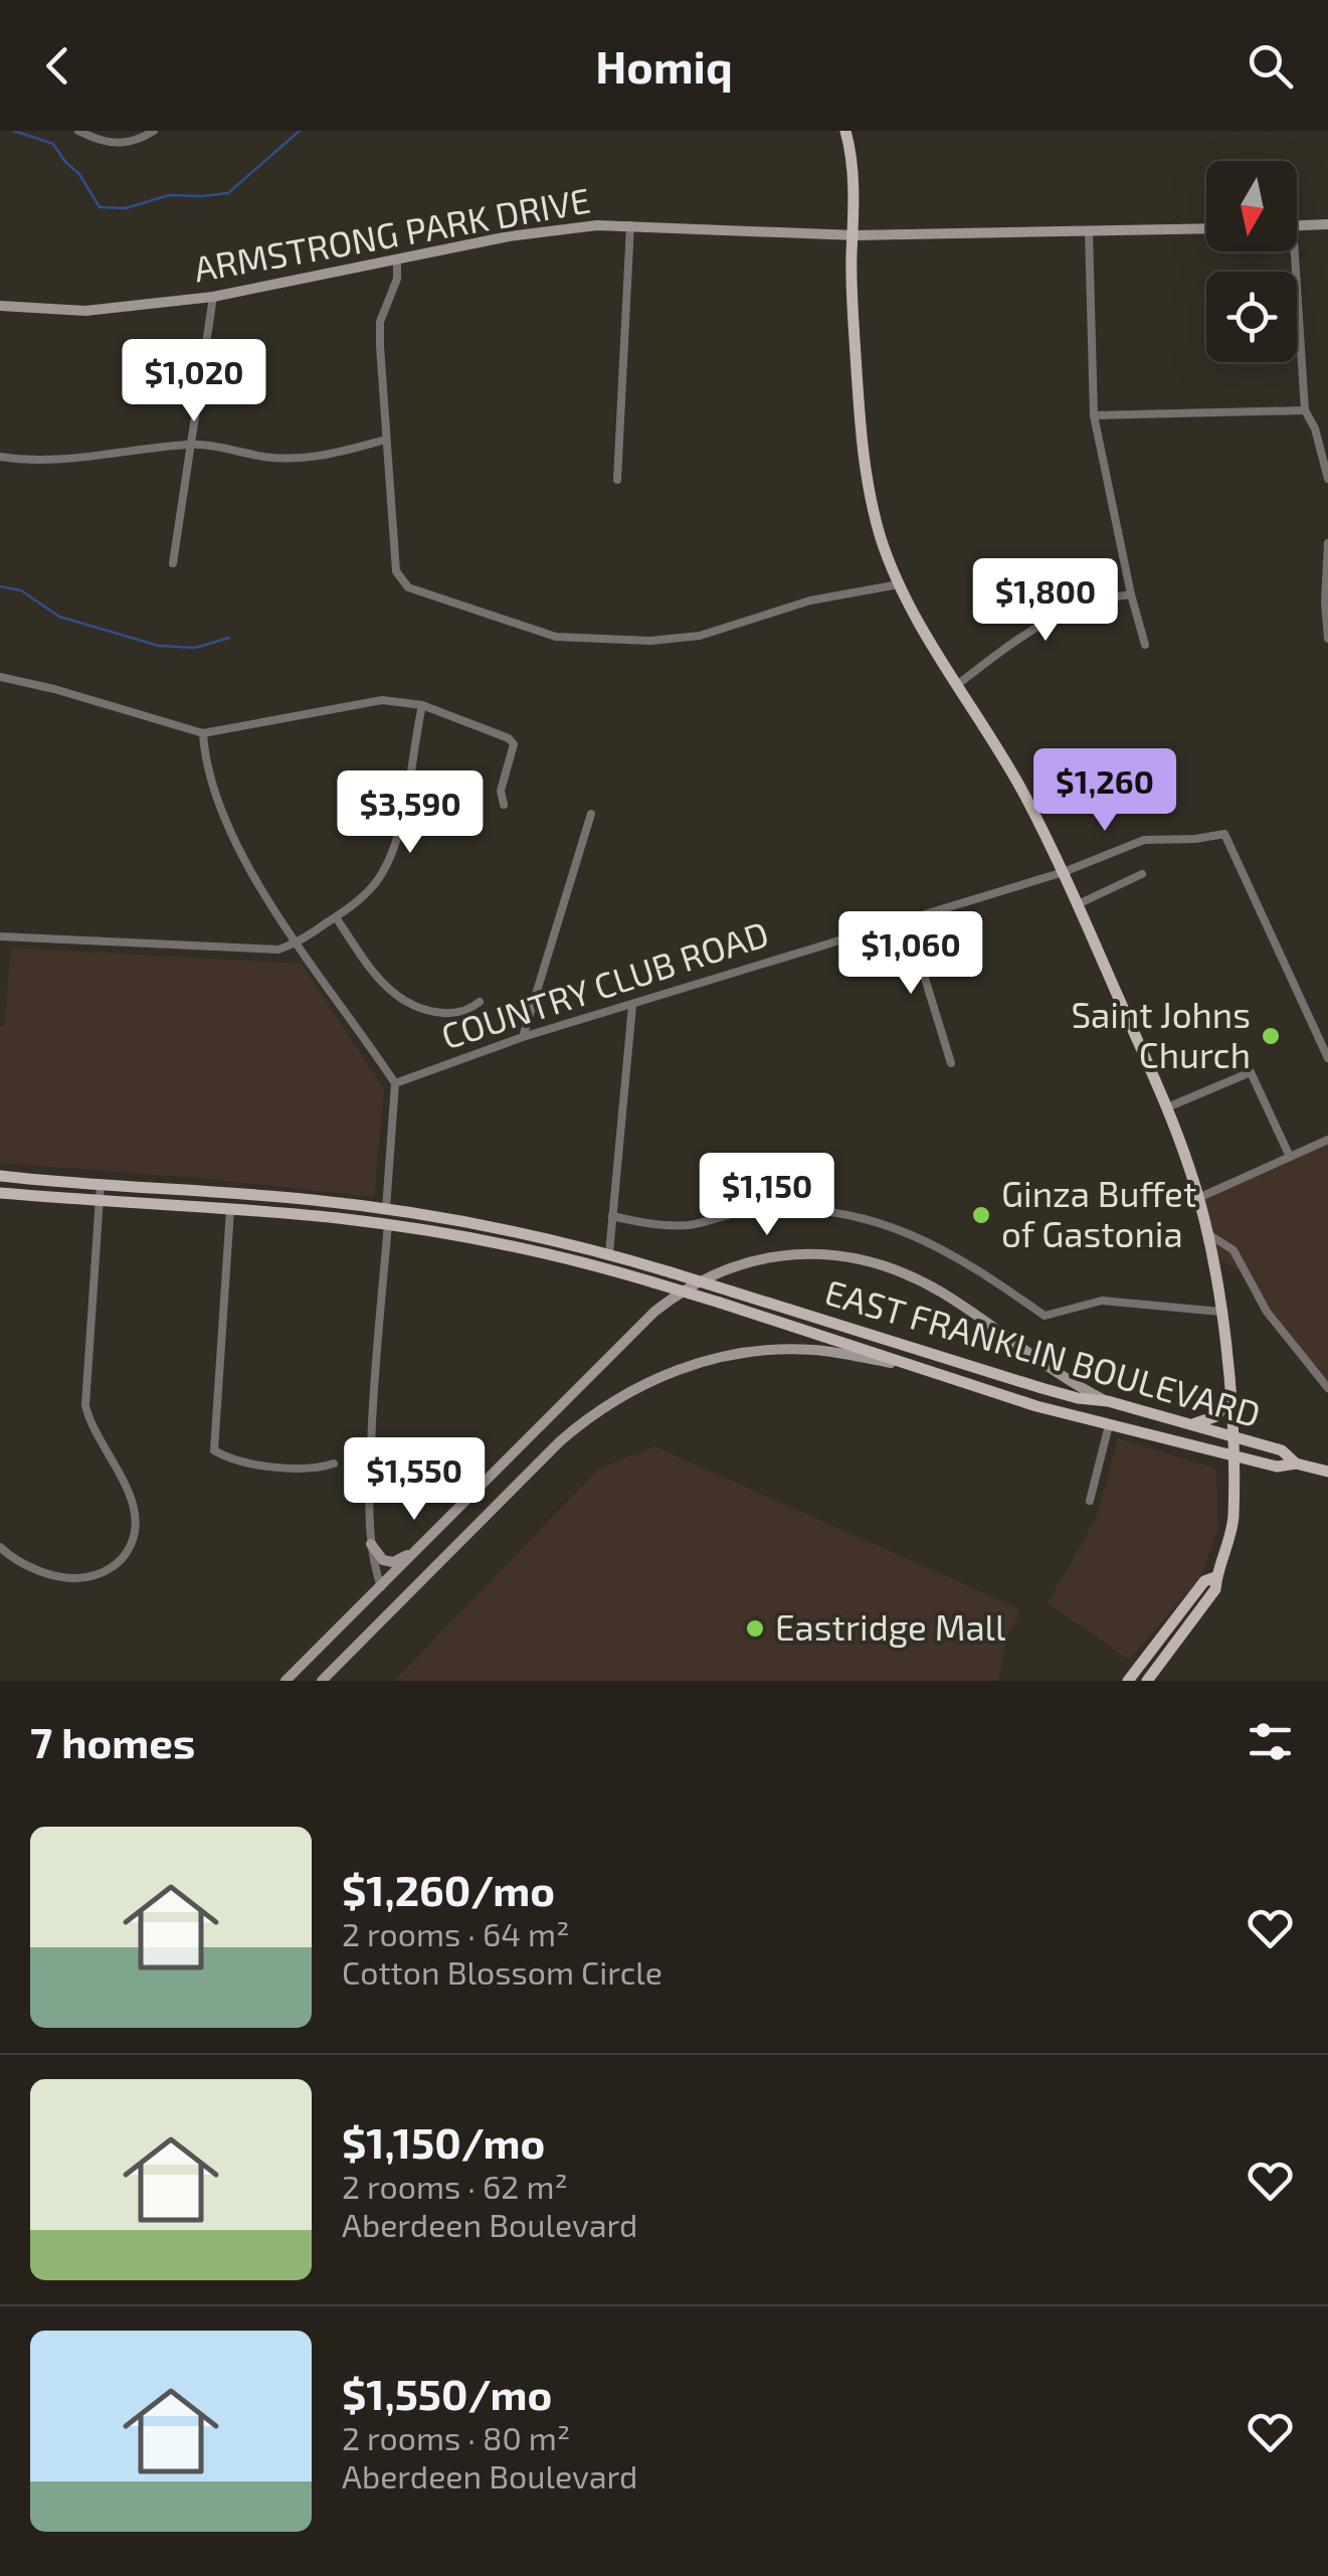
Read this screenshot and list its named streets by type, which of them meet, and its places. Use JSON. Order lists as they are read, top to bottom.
{
  "streets": {
    "main road": ["ARMSTRONG PARK DRIVE", "EAST FRANKLIN BOULEVARD"],
    "street": ["COUNTRY CLUB ROAD"]
  },
  "places": ["Saint Johns Church", "Ginza Buffet of Gastonia", "Eastridge Mall"],
  "north": "bottom",
  "page": {
    "header": "Homiq",
    "price": [
      "$1,020",
      "$1,800",
      "$1,260",
      "$3,590",
      "$1,060",
      "$1,150",
      "$1,550"
    ],
    "heading": "7 homes",
    "list": [
      {
        "name": "$1,260/mo",
        "note": "2 rooms · 64 m² · Cotton Blossom Circle"
      },
      {
        "name": "$1,150/mo",
        "note": "2 rooms · 62 m² · Aberdeen Boulevard"
      },
      {
        "name": "$1,550/mo",
        "note": "2 rooms · 80 m² · Aberdeen Boulevard"
      }
    ]
  }
}
